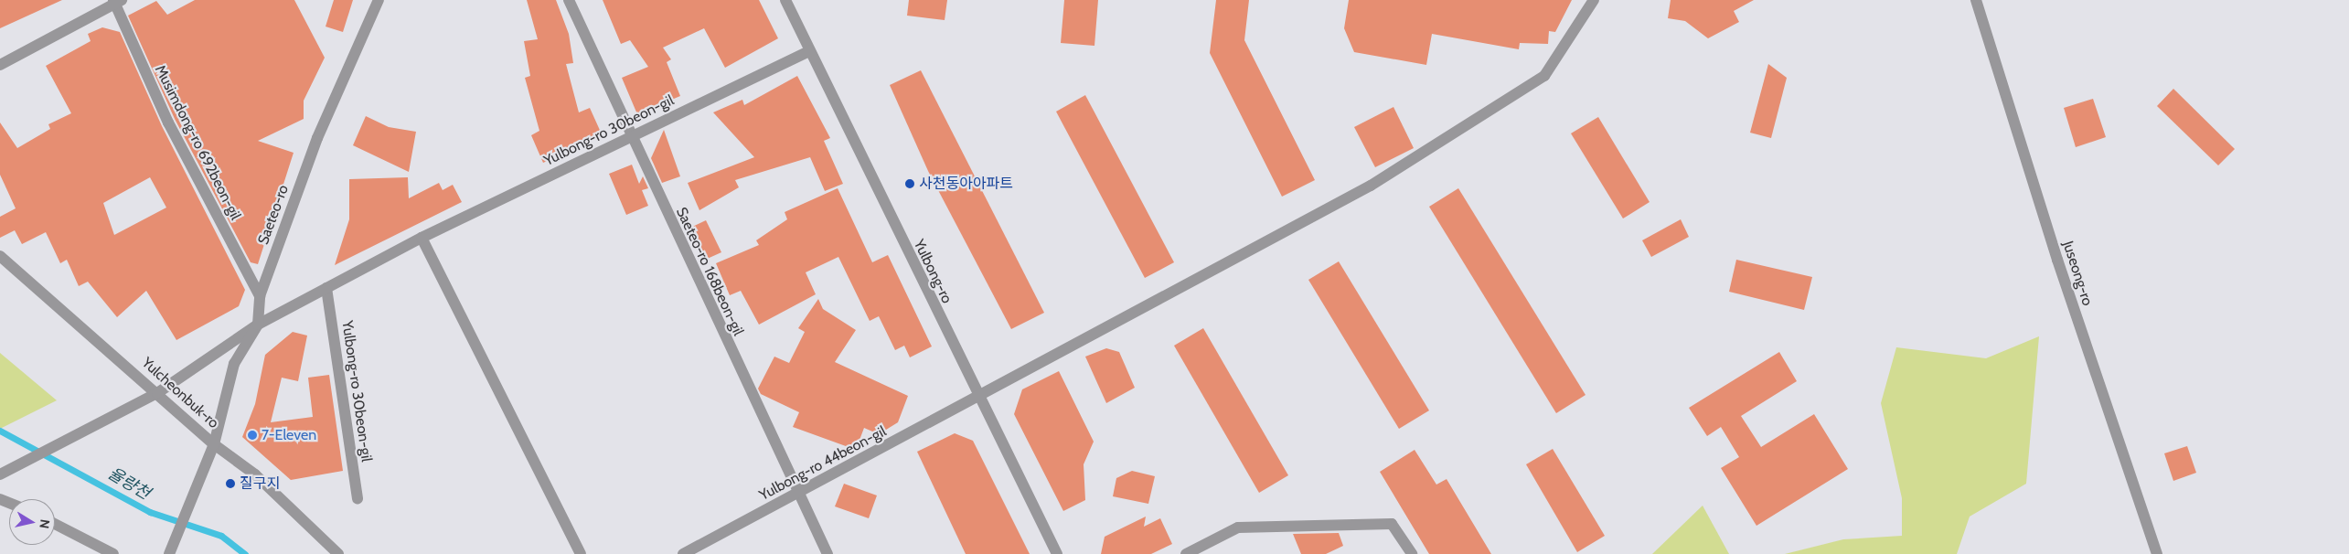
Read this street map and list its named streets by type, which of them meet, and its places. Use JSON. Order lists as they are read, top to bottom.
{
  "streets": {
    "street": [
      "Yulbong-ro 30beon-gil",
      "Musimdong-ro 692beon-gil",
      "Saeteo-ro",
      "Saeteo-ro 168beon-gil",
      "Yulbong-ro",
      "Juseong-ro",
      "Yulcheonbuk-ro",
      "Yulbong-ro 44beon-gil"
    ]
  },
  "crossings": [
    ["Yulbong-ro 30beon-gil", "Saeteo-ro"],
    ["Yulbong-ro 30beon-gil", "Saeteo-ro 168beon-gil"],
    ["Yulbong-ro 30beon-gil", "Yulbong-ro"],
    ["Yulbong-ro 30beon-gil", "Yulcheonbuk-ro"],
    ["Musimdong-ro 692beon-gil", "Saeteo-ro"],
    ["Saeteo-ro", "Yulcheonbuk-ro"],
    ["Saeteo-ro 168beon-gil", "Yulbong-ro 44beon-gil"],
    ["Yulbong-ro", "Yulbong-ro 44beon-gil"]
  ],
  "water": ["율량천"],
  "places": ["사천동아아파트", "7-Eleven", "질구지"],
  "north": "right"
}
